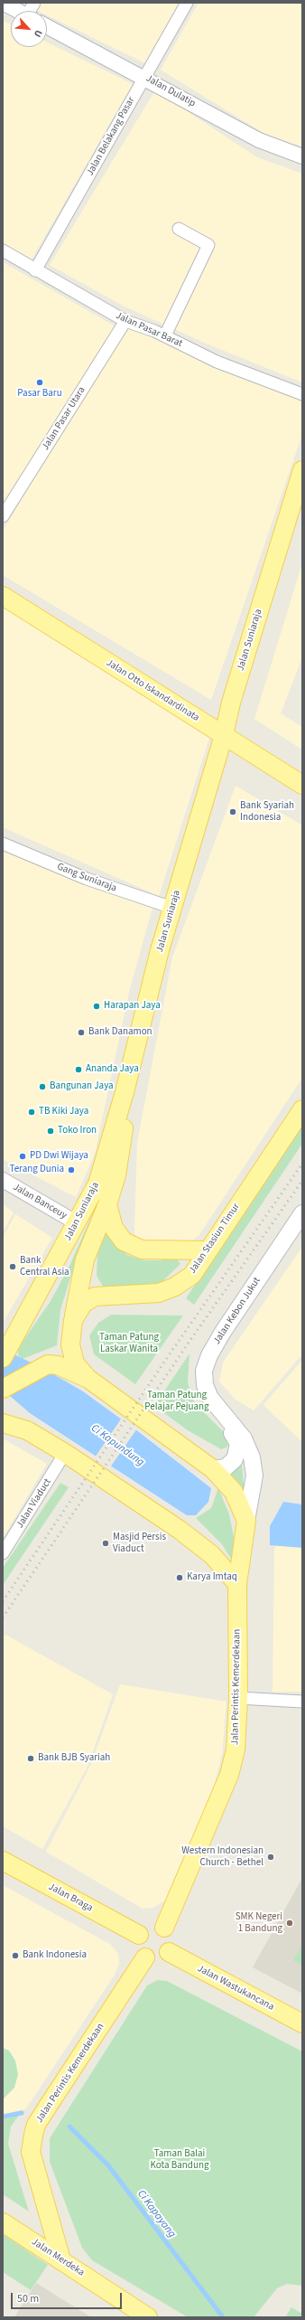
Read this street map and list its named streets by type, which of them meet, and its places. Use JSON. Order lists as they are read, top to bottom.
{
  "streets": {
    "main road": [
      "Jalan Suniaraja",
      "Jalan Otto Iskandardinata",
      "Jalan Stasiun Timur",
      "Jalan Kebon Jukut",
      "Jalan Perintis Kemerdekaan",
      "Jalan Braga",
      "Jalan Wastukancana",
      "Jalan Merdeka"
    ],
    "street": [
      "Jalan Dulatip",
      "Jalan Belakang Pasar",
      "Jalan Pasar Barat",
      "Jalan Pasar Utara",
      "Gang Suniaraja",
      "Jalan Banceuy",
      "Jalan Viaduct"
    ]
  },
  "crossings": [
    ["Jalan Dulatip", "Jalan Belakang Pasar"],
    ["Jalan Belakang Pasar", "Jalan Pasar Barat"],
    ["Jalan Pasar Barat", "Jalan Pasar Utara"],
    ["Jalan Suniaraja", "Jalan Otto Iskandardinata"],
    ["Jalan Suniaraja", "Gang Suniaraja"],
    ["Jalan Suniaraja", "Jalan Banceuy"],
    ["Jalan Kebon Jukut", "Jalan Perintis Kemerdekaan"],
    ["Jalan Perintis Kemerdekaan", "Jalan Braga"],
    ["Jalan Perintis Kemerdekaan", "Jalan Wastukancana"],
    ["Jalan Perintis Kemerdekaan", "Jalan Merdeka"],
    ["Jalan Braga", "Jalan Wastukancana"]
  ],
  "water": ["Ci Kapundung", "Ci Kapayang"],
  "parks": ["Taman Patung Laskar Wanita", "Taman Patung Pelajar Pejuang", "Taman Balai Kota Bandung"],
  "places": [
    "Pasar Baru",
    "Bank Syariah Indonesia",
    "Harapan Jaya",
    "Bank Danamon",
    "Ananda Jaya",
    "Bangunan Jaya",
    "TB Kiki Jaya",
    "Toko Iron",
    "PD Dwi Wijaya",
    "Terang Dunia",
    "Bank Central Asia",
    "Masjid Persis Viaduct",
    "Karya Imtaq",
    "Bank BJB Syariah",
    "Western Indonesian Church - Bethel",
    "SMK Negeri 1 Bandung",
    "Bank Indonesia"
  ],
  "scale_bar": "50 m",
  "north": "bottom right"
}
